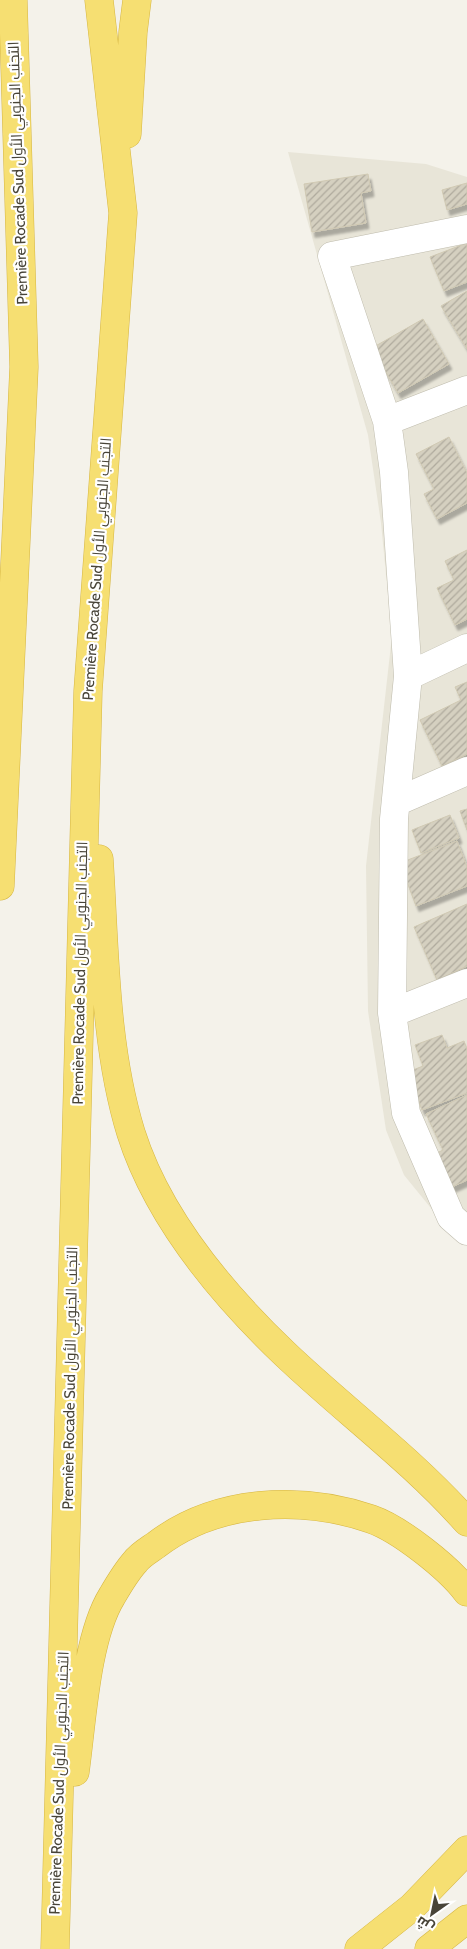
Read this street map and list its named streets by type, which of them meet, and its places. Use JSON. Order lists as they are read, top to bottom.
{
  "streets": {
    "highway": ["Première Rocade Sud التجنب الجنوبي الأول"]
  },
  "north": "bottom left"
}
